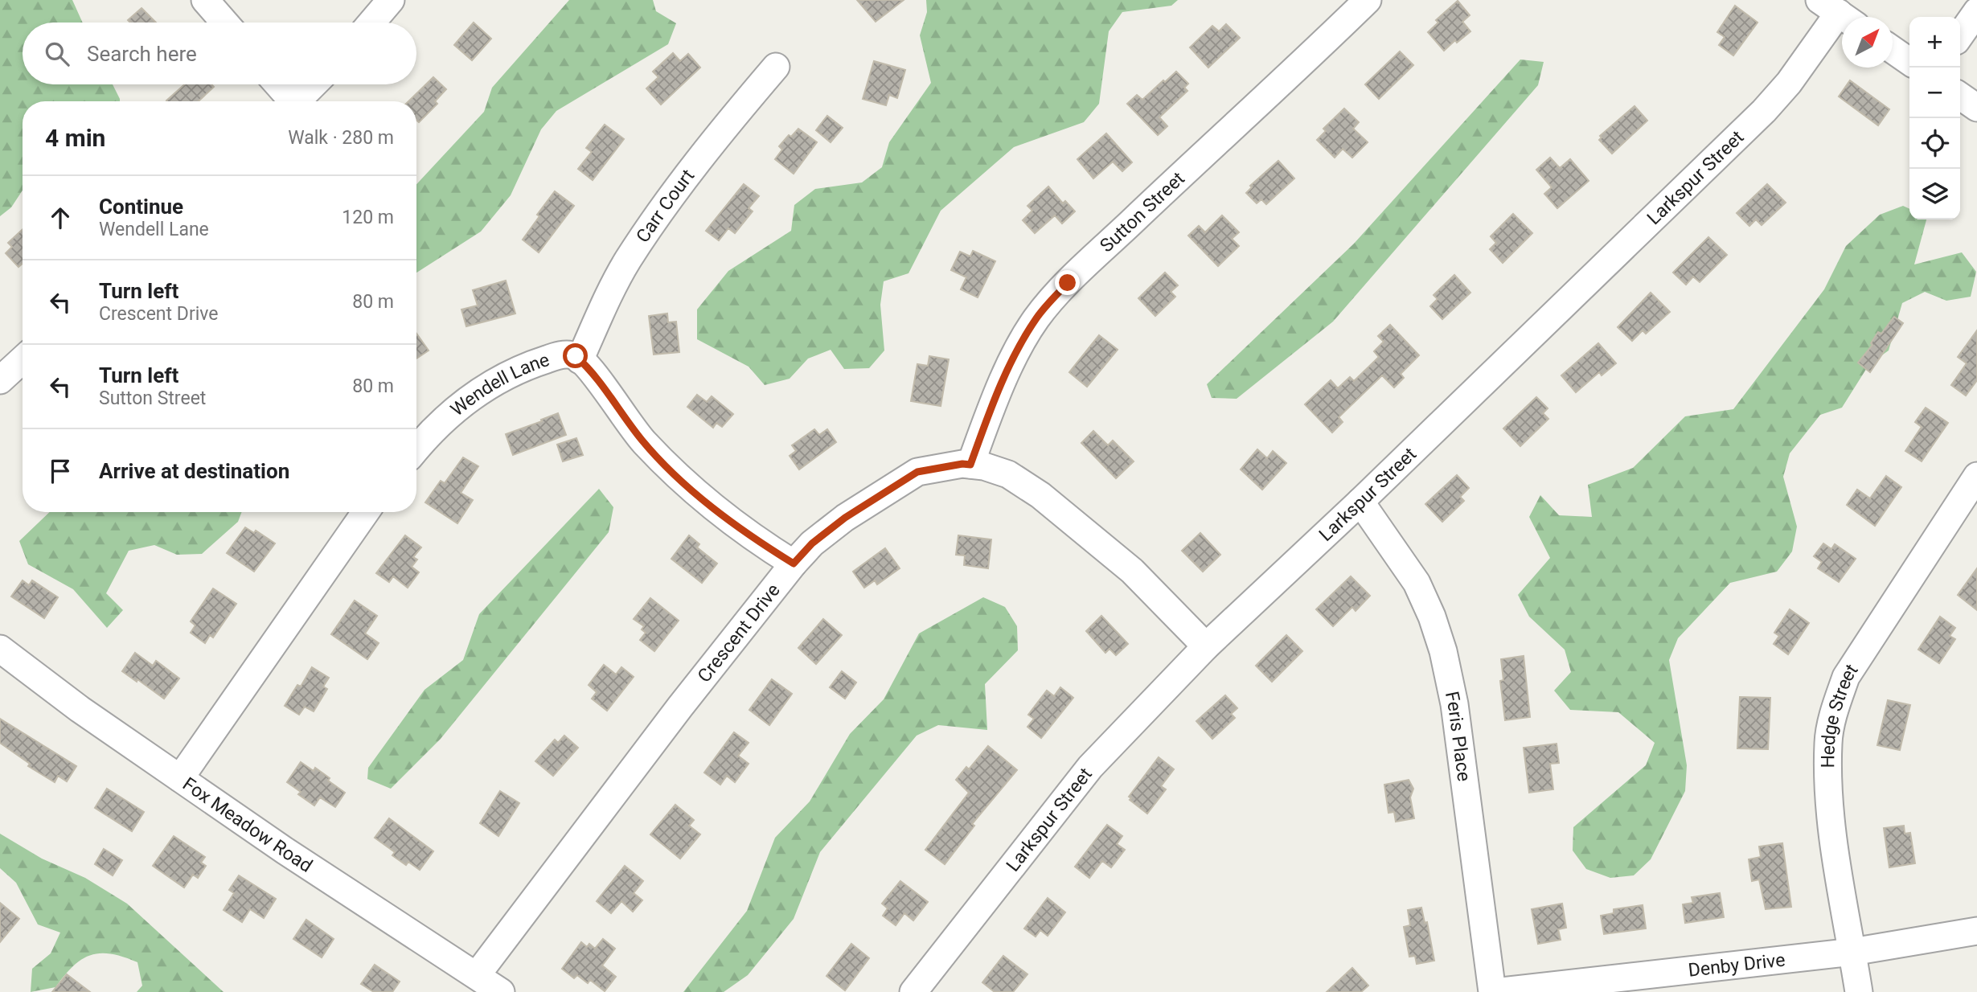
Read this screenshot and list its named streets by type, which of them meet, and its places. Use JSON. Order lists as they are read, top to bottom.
{
  "streets": {
    "street": [
      "Larkspur Street",
      "Carr Court",
      "Sutton Street",
      "Wendell Lane",
      "Crescent Drive",
      "Hedge Street",
      "Feris Place",
      "Fox Meadow Road",
      "Denby Drive"
    ]
  },
  "crossings": [
    ["Larkspur Street", "Crescent Drive"],
    ["Larkspur Street", "Feris Place"],
    ["Carr Court", "Wendell Lane"],
    ["Sutton Street", "Crescent Drive"],
    ["Crescent Drive", "Fox Meadow Road"],
    ["Hedge Street", "Denby Drive"],
    ["Feris Place", "Denby Drive"]
  ],
  "north": "top right",
  "page": {
    "map_buttons": ["+", "−"],
    "search": "Search here",
    "heading": ["4 min", "Walk · 280 m"],
    "list": [
      ["Continue", "Wendell Lane", "120 m"],
      ["Turn left", "Crescent Drive", "80 m"],
      ["Turn left", "Sutton Street", "80 m"],
      "Arrive at destination"
    ]
  }
}
